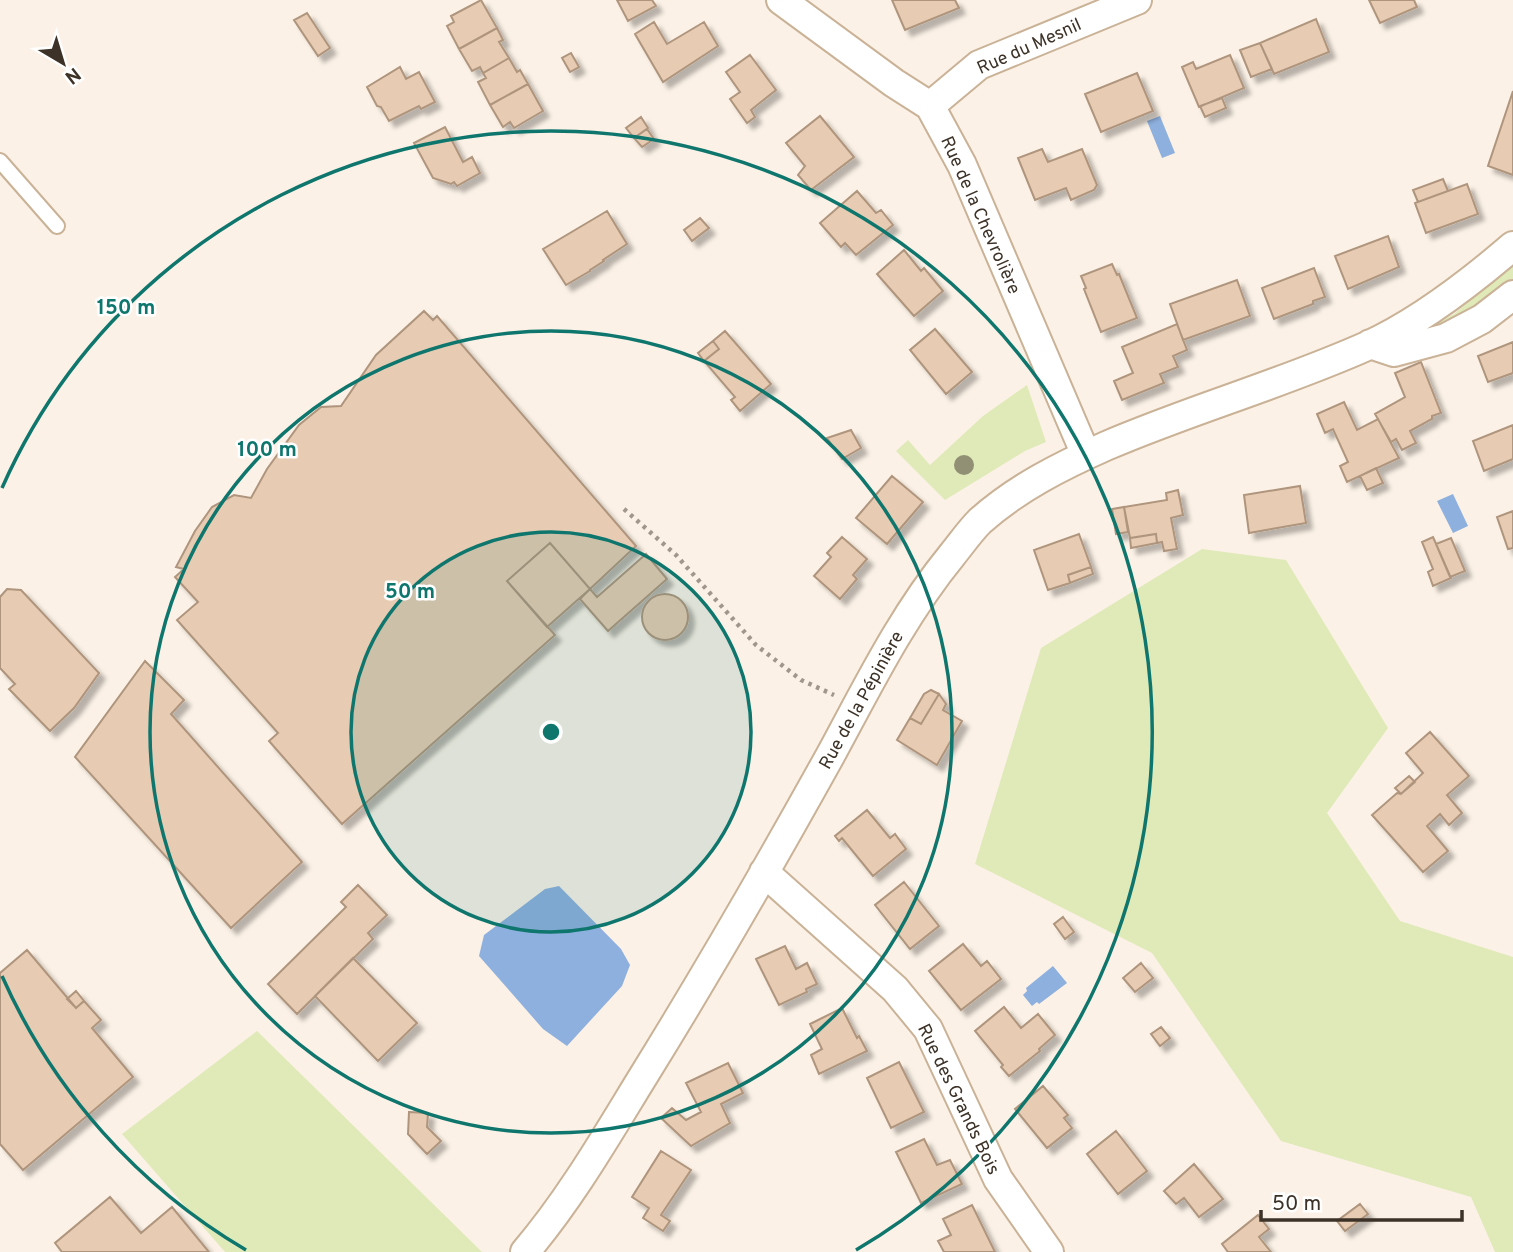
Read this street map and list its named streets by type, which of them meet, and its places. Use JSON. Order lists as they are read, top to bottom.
{
  "streets": {
    "street": [
      "Rue du Mesnil",
      "Rue de la Chevrolière",
      "Rue de la Pépinière",
      "Rue des Grands Bois"
    ]
  },
  "crossings": [
    ["Rue du Mesnil", "Rue de la Chevrolière"],
    ["Rue de la Chevrolière", "Rue de la Pépinière"],
    ["Rue de la Pépinière", "Rue des Grands Bois"]
  ],
  "scale_bar": "50 m",
  "north": "bottom right",
  "rings": ["150 m", "100 m", "50 m"]
}
